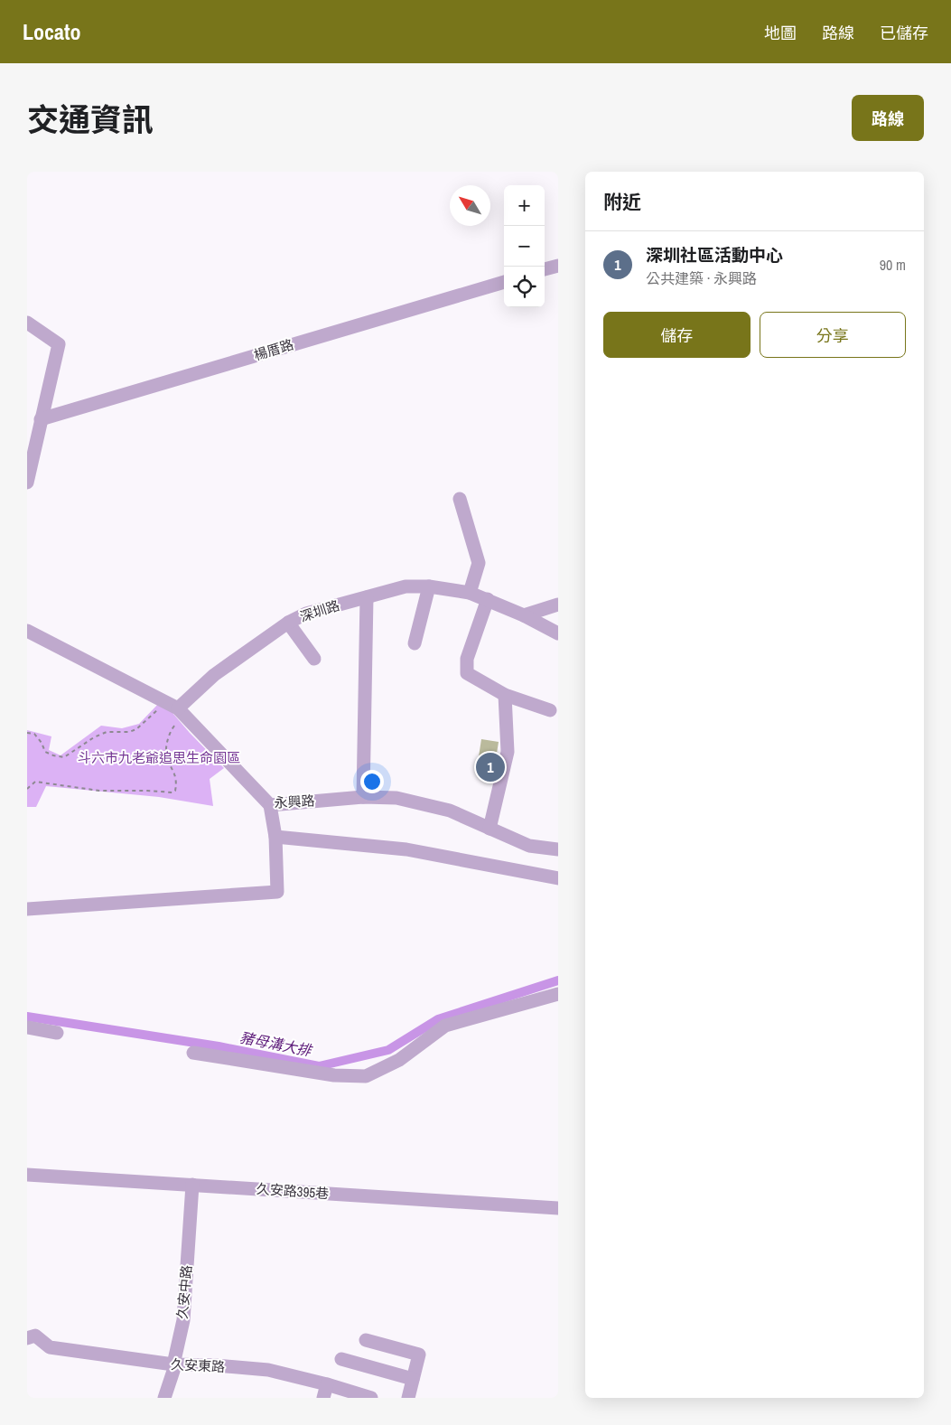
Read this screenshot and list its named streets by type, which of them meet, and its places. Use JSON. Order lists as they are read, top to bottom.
{
  "streets": {
    "street": [
      "楊厝路",
      "深圳路",
      "永興路",
      "久安路395巷",
      "久安中路",
      "久安東路"
    ]
  },
  "crossings": [
    ["深圳路", "永興路"],
    ["久安路395巷", "久安中路"],
    ["久安中路", "久安東路"]
  ],
  "water": ["豬母溝大排"],
  "parks": ["斗六市九老爺追思生命園區"],
  "north": "top left",
  "page": {
    "header": "Locato",
    "nav": ["地圖", "路線", "已儲存"],
    "title": "交通資訊",
    "buttons": [
      "路線",
      ["儲存", "分享"]
    ],
    "heading": "附近",
    "map_buttons": ["+", "−"],
    "list": [
      {
        "mark": "1",
        "name": "深圳社區活動中心",
        "note": "公共建築 · 永興路",
        "value": "90 m"
      }
    ],
    "pins": "1"
  }
}
